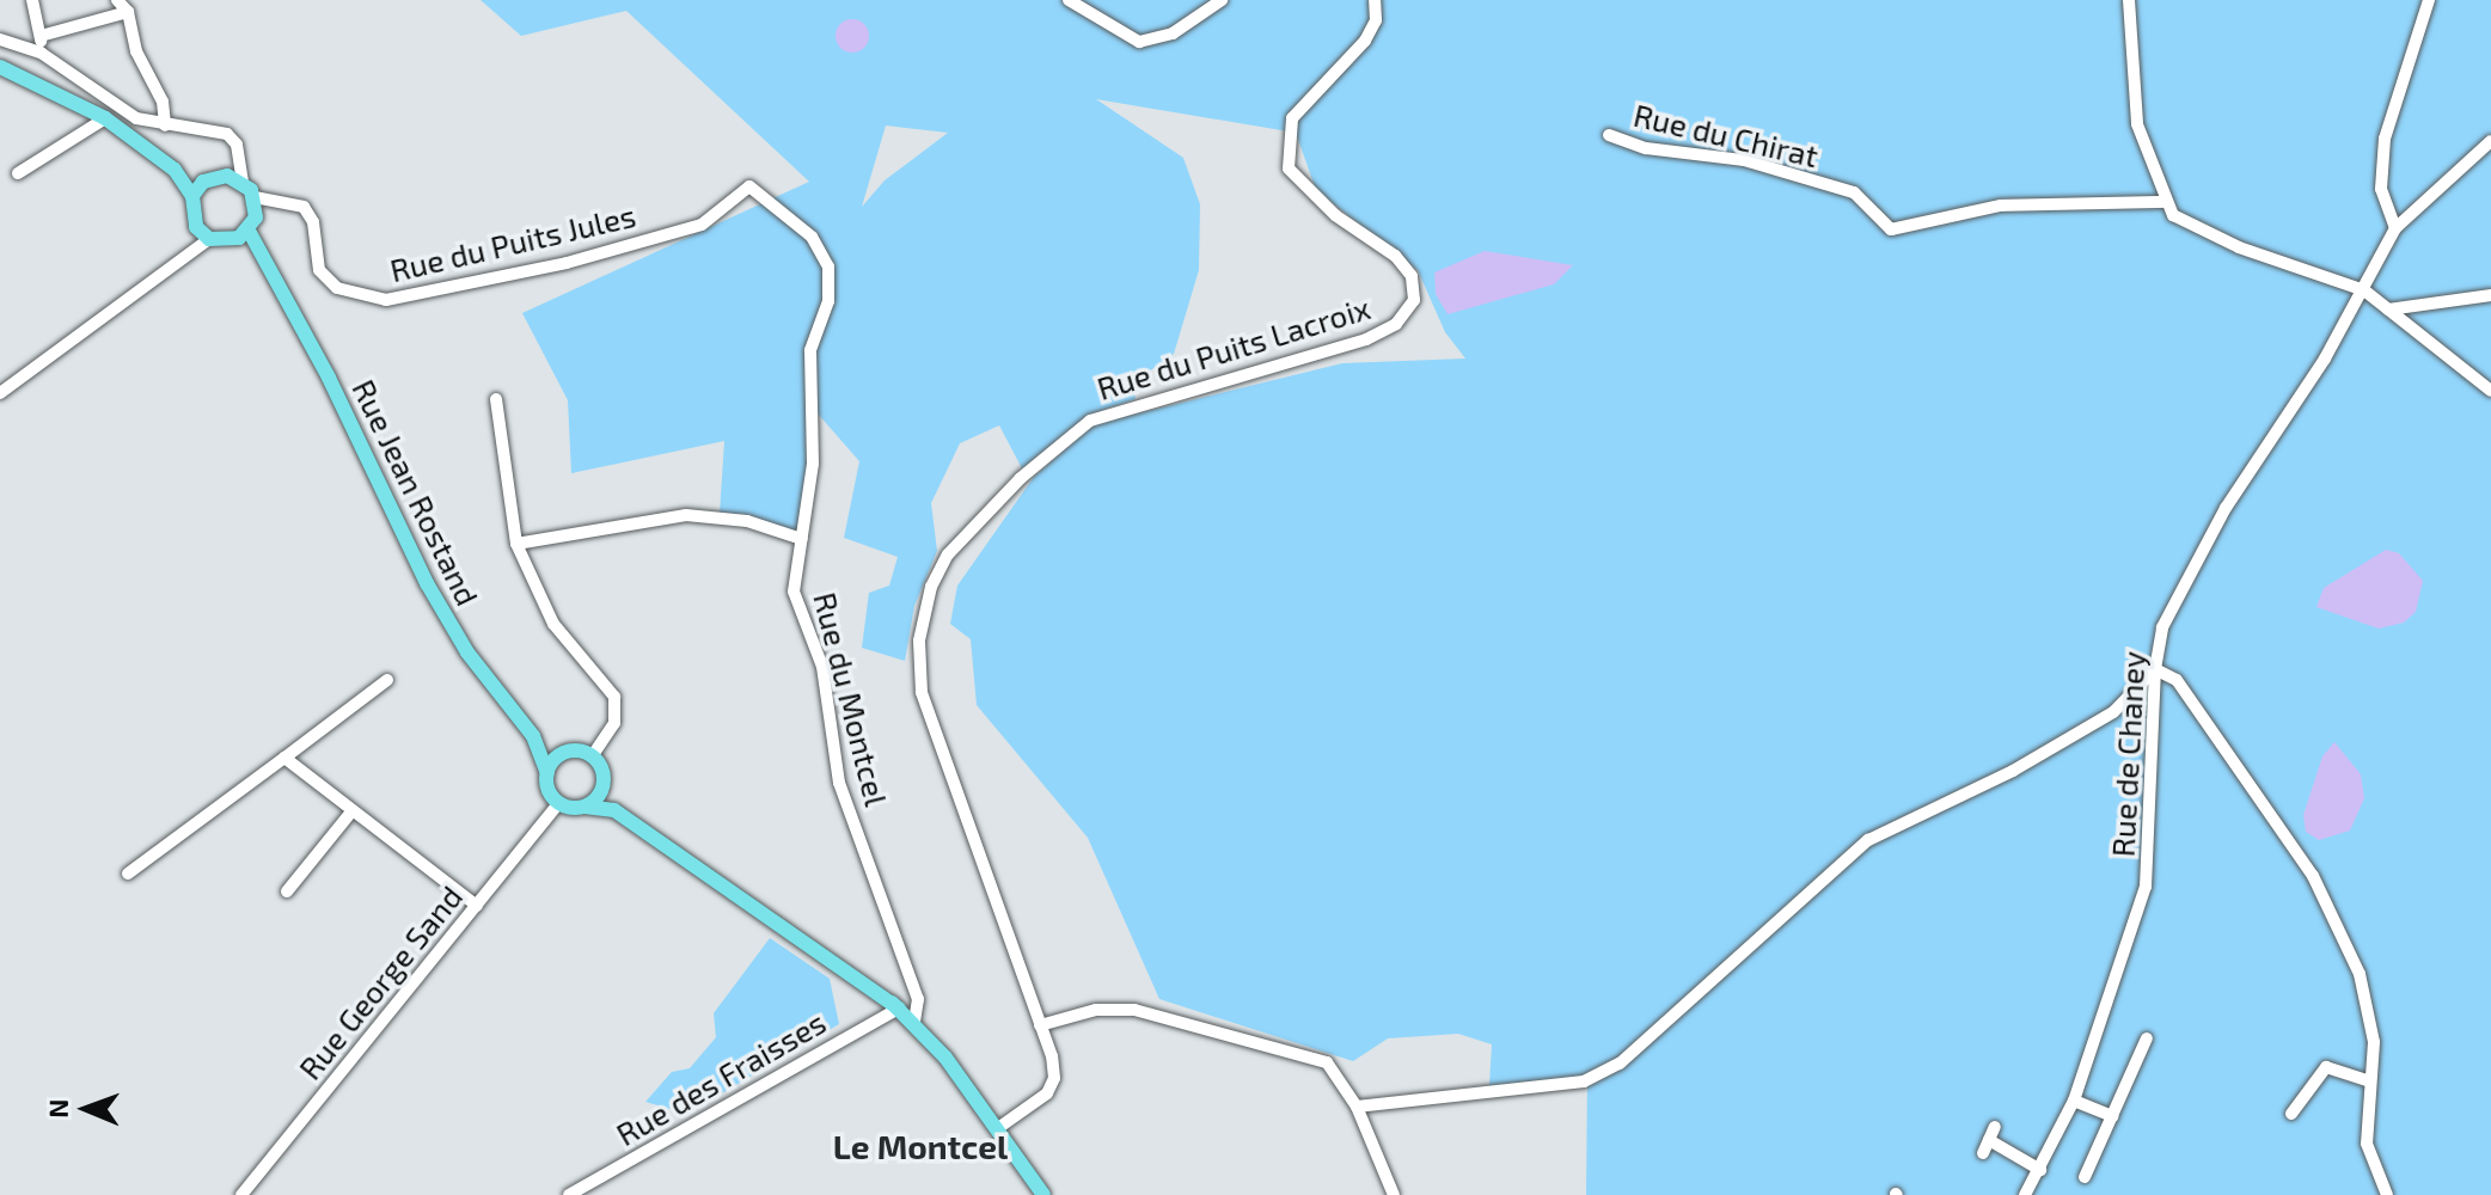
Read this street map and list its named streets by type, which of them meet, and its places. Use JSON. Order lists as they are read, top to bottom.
{
  "streets": {
    "main road": ["Rue Jean Rostand"],
    "street": [
      "Rue du Chirat",
      "Rue du Puits Jules",
      "Rue du Puits Lacroix",
      "Rue du Montcel",
      "Rue de Chaney",
      "Rue George Sand",
      "Rue des Fraisses"
    ]
  },
  "crossings": [
    ["Rue du Puits Jules", "Rue du Montcel"]
  ],
  "districts": ["Le Montcel"],
  "north": "left"
}
